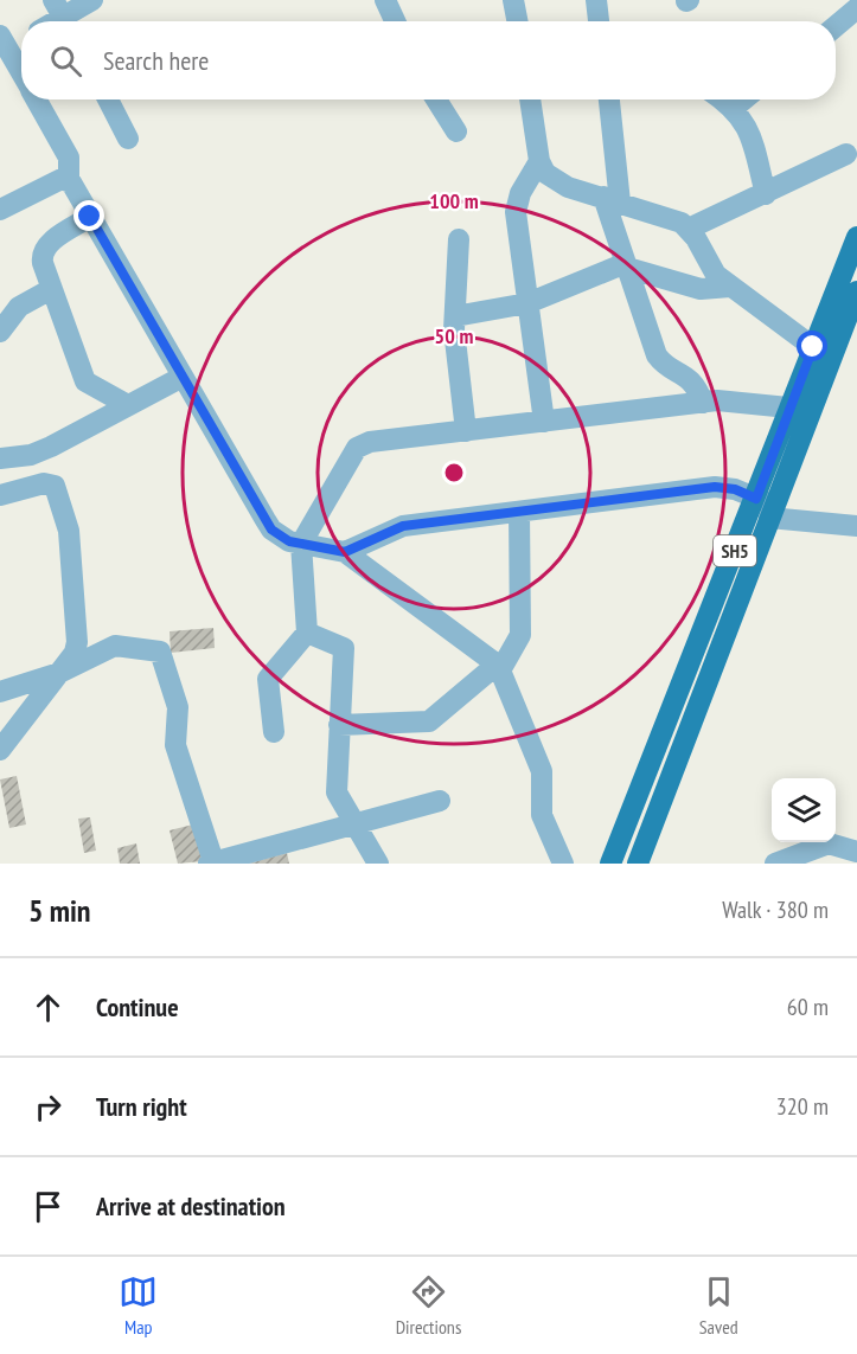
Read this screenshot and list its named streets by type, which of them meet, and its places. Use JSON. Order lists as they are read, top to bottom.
{
  "streets": {
    "main road": ["SH5"]
  },
  "page": {
    "search": "Search here",
    "heading": ["5 min", "Walk · 380 m"],
    "list": [
      ["Continue", "60 m"],
      ["Turn right", "320 m"],
      "Arrive at destination"
    ],
    "nav": ["Map", "Directions", "Saved"]
  },
  "rings": ["100 m", "50 m"]
}
